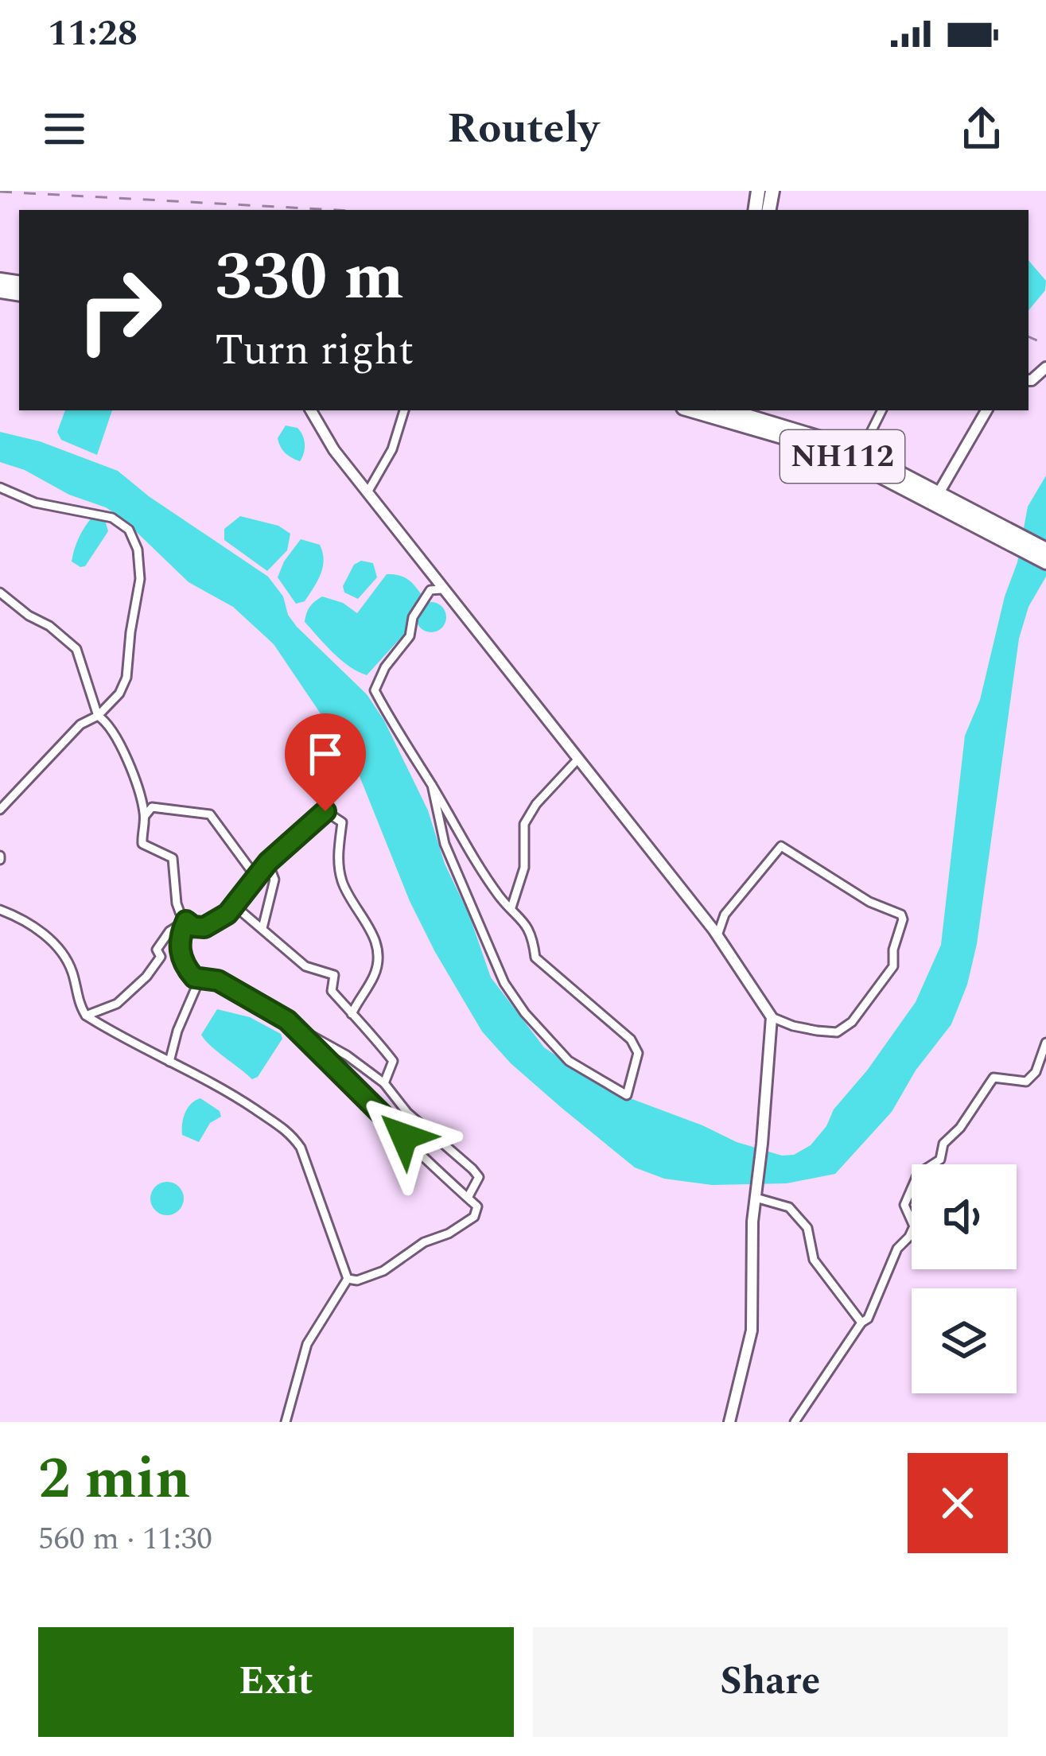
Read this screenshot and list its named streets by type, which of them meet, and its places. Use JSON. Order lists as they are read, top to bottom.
{
  "streets": {
    "highway": ["NH112"]
  },
  "page": {
    "status": "11:28",
    "header": "Routely",
    "turn": ["330 m", "Turn right"],
    "heading": ["2 min", "560 m · 11:30"],
    "buttons": ["Exit", "Share"]
  }
}
